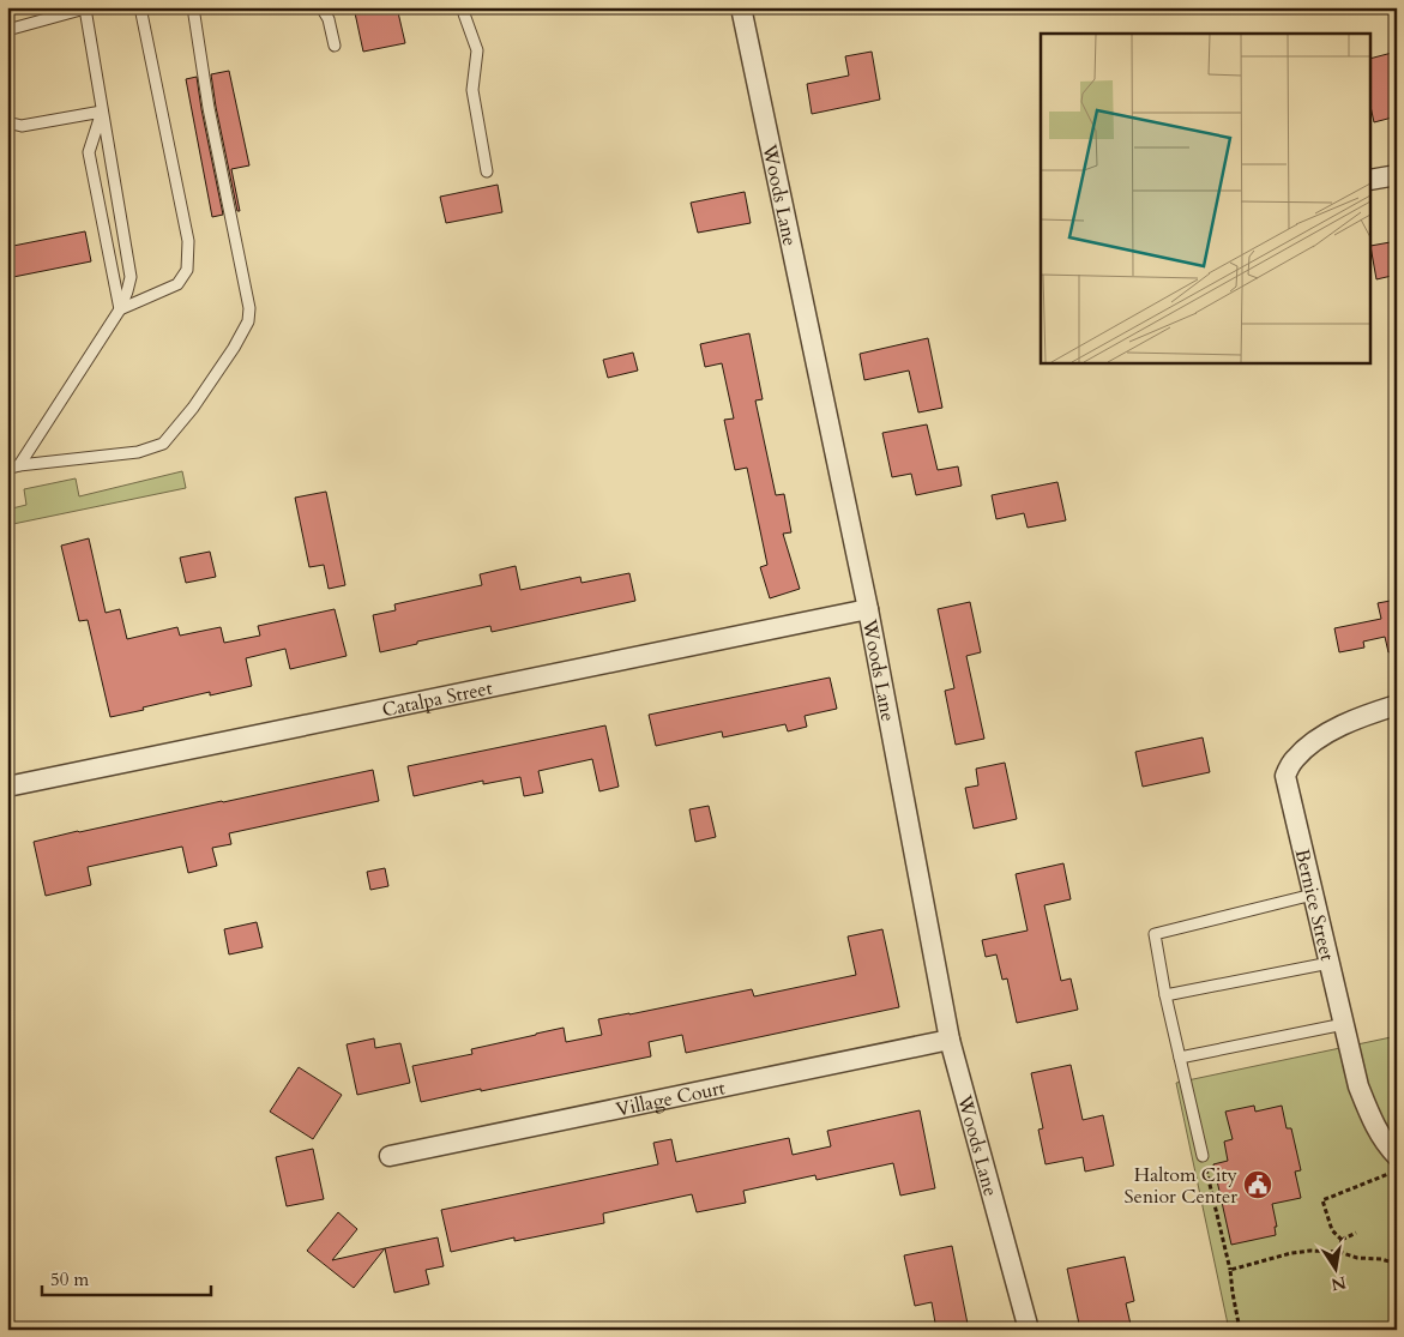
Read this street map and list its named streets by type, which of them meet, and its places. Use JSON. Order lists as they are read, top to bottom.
{
  "streets": {
    "street": [
      "Woods Lane",
      "Catalpa Street",
      "Bernice Street",
      "Village Court"
    ]
  },
  "crossings": [
    ["Woods Lane", "Catalpa Street"],
    ["Woods Lane", "Village Court"]
  ],
  "places": {
    "public building": ["Haltom City Senior Center"]
  },
  "scale_bar": "50 m",
  "north": "bottom"
}
